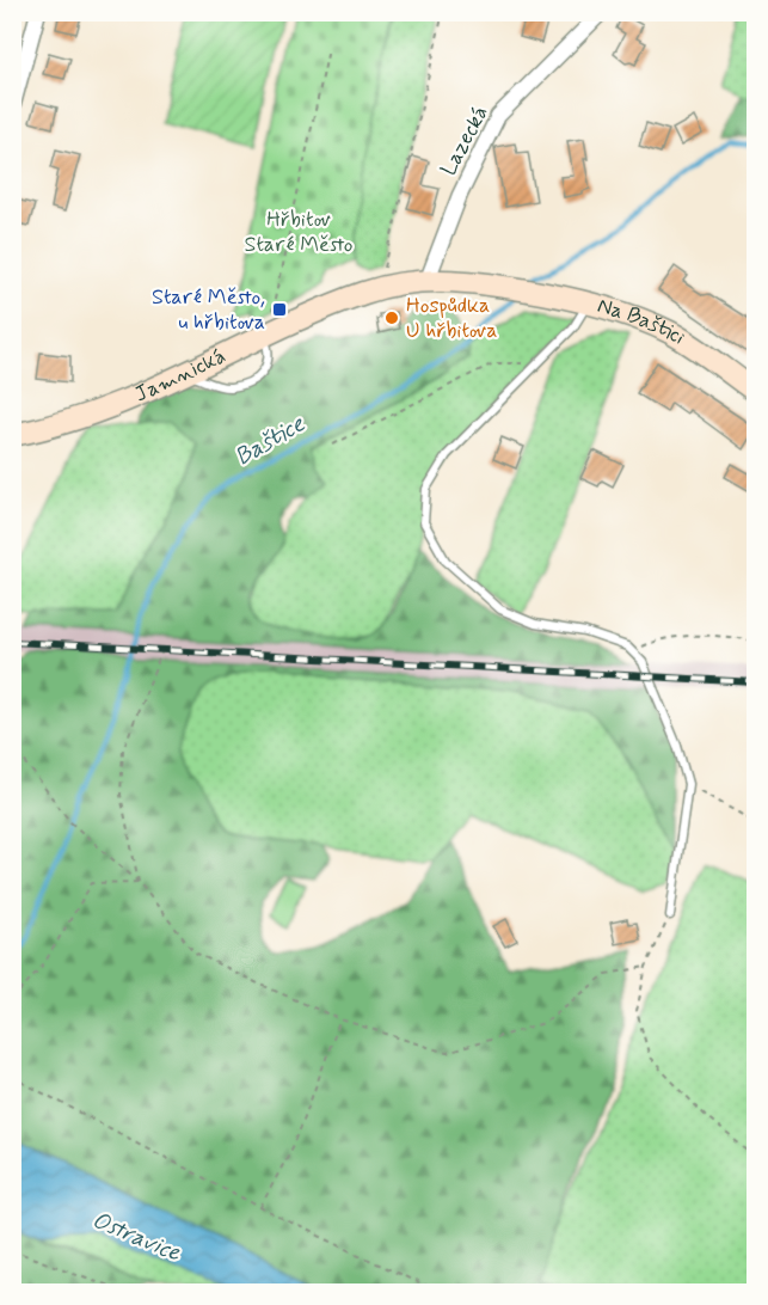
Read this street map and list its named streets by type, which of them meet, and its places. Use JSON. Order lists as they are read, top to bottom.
{
  "streets": {
    "main road": ["Na Baštici", "Jamnická"],
    "street": ["Lazecká"]
  },
  "crossings": [
    ["Lazecká", "Jamnická"],
    ["Na Baštici", "Jamnická"]
  ],
  "water": ["Baštice", "Ostravice"],
  "parks": ["Hřbitov Staré Město"],
  "places": {
    "transit": ["Staré Město, u hřbitova"],
    "other": ["Hospůdka U hřbitova"]
  }
}
